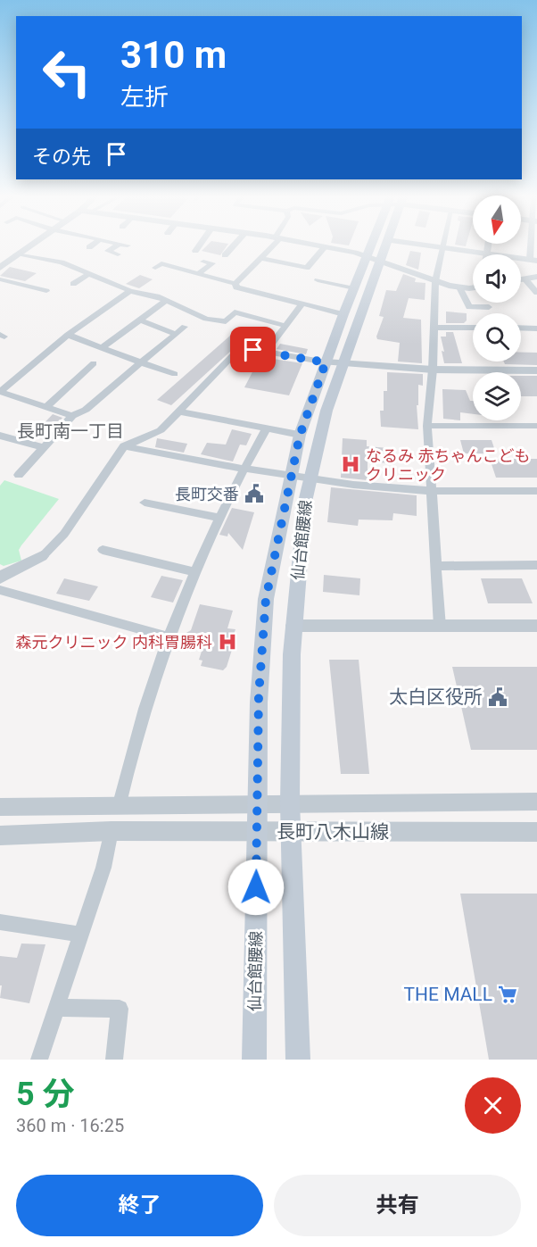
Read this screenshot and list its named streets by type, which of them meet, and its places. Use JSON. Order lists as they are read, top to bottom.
{
  "streets": {
    "main road": ["仙台館腰線"],
    "street": ["長町八木山線"]
  },
  "crossings": [
    ["仙台館腰線", "長町八木山線"]
  ],
  "districts": ["長町南一丁目"],
  "places": {
    "hospital": ["なるみ 赤ちゃんこども クリニック", "森元クリニック 内科胃腸科"],
    "public building": ["長町交番", "太白区役所"],
    "supermarket": ["THE MALL"]
  },
  "north": "bottom",
  "page": {
    "turn": ["310 m", "左折"],
    "then": "その先",
    "heading": ["5 分", "360 m · 16:25"],
    "buttons": ["終了", "共有"]
  }
}
